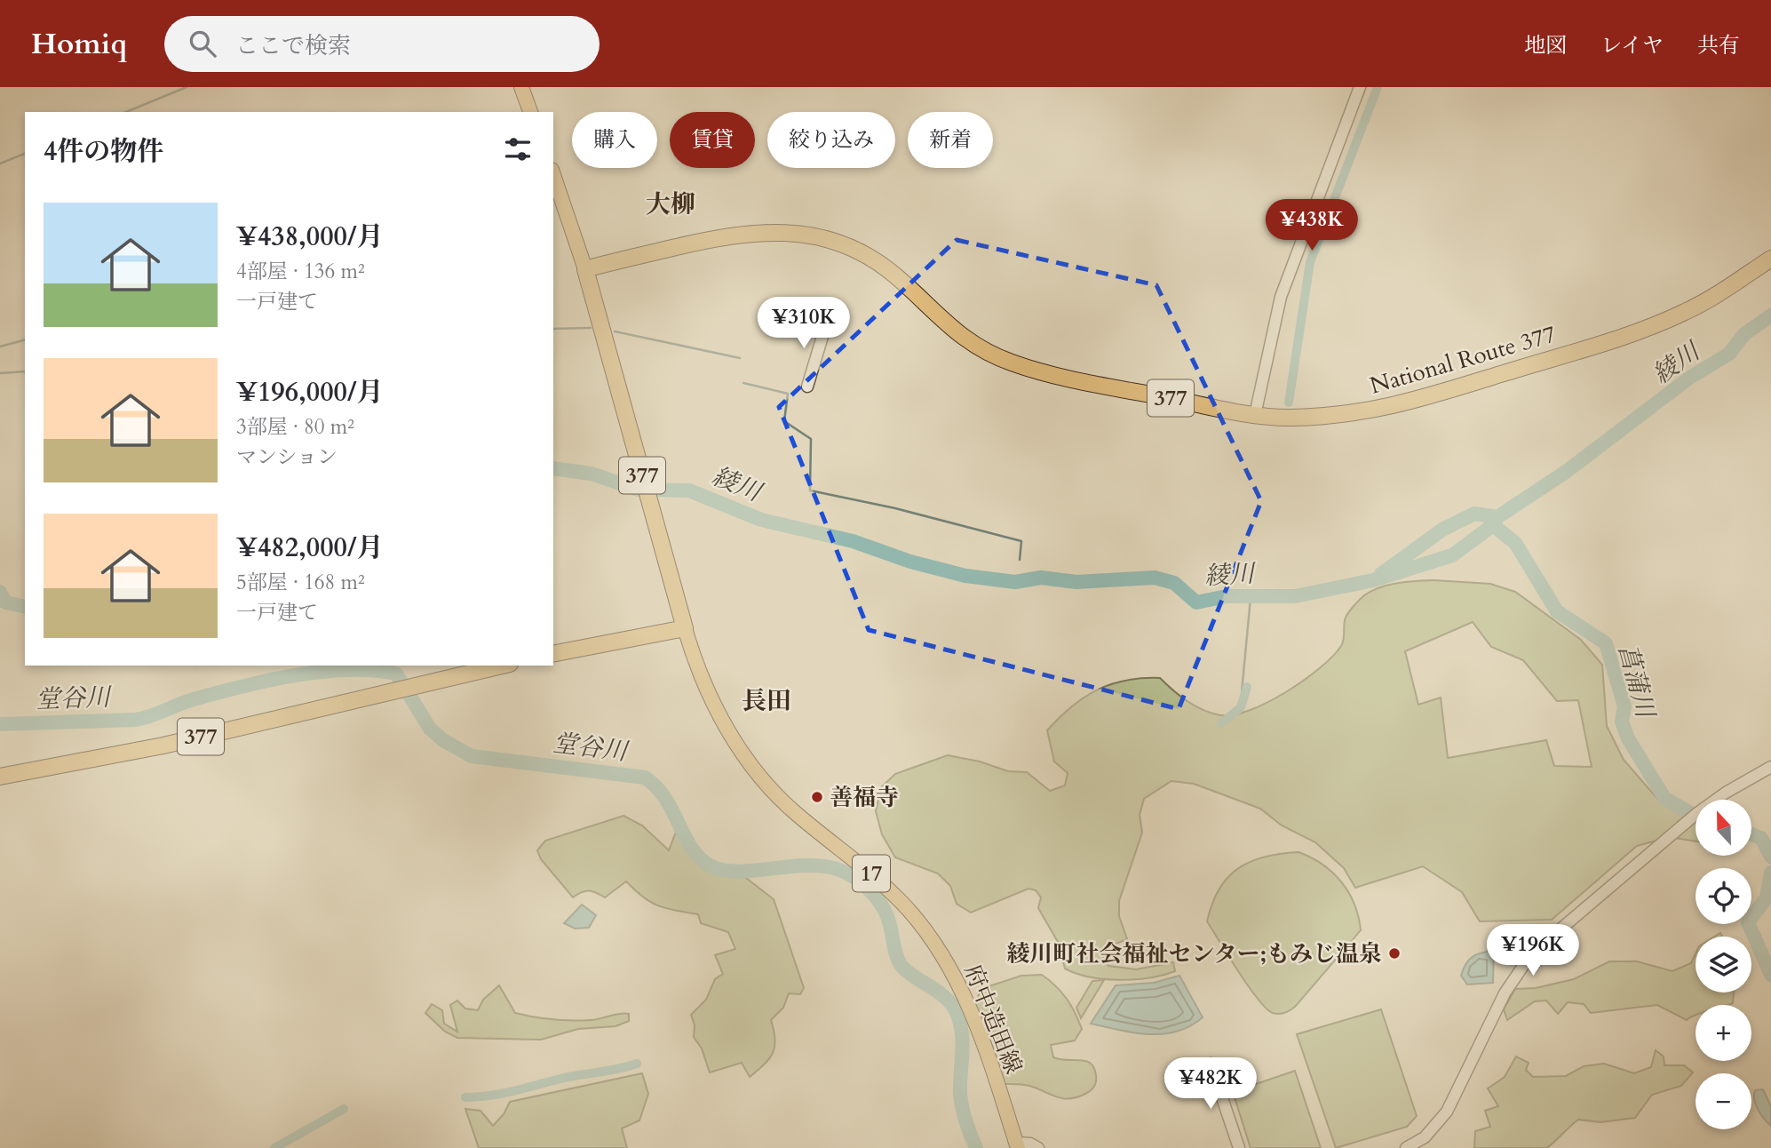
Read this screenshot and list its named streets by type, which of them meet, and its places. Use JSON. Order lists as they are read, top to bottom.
{
  "streets": {
    "highway": ["National Route 377", "377"],
    "main road": ["17", "府中造田線"]
  },
  "crossings": [
    ["National Route 377", "377"],
    ["377", "府中造田線"]
  ],
  "districts": ["大柳", "長田"],
  "water": ["綾川", "菖蒲川", "堂谷川"],
  "places": ["善福寺", "綾川町社会福祉センター;もみじ温泉"],
  "north": "top",
  "page": {
    "header": "Homiq",
    "search": "ここで検索",
    "nav": ["地図", "レイヤ", "共有"],
    "chip": [
      "購入",
      "賃貸",
      "絞り込み",
      "新着"
    ],
    "heading": "4件の物件",
    "list": [
      {
        "name": "¥438,000/月",
        "note": "4部屋 · 136 m² · 一戸建て"
      },
      {
        "name": "¥196,000/月",
        "note": "3部屋 · 80 m² · マンション"
      },
      {
        "name": "¥482,000/月",
        "note": "5部屋 · 168 m² · 一戸建て"
      }
    ],
    "price": [
      "¥438K",
      "¥310K",
      "¥196K",
      "¥482K"
    ],
    "map_buttons": ["+", "−"]
  }
}
